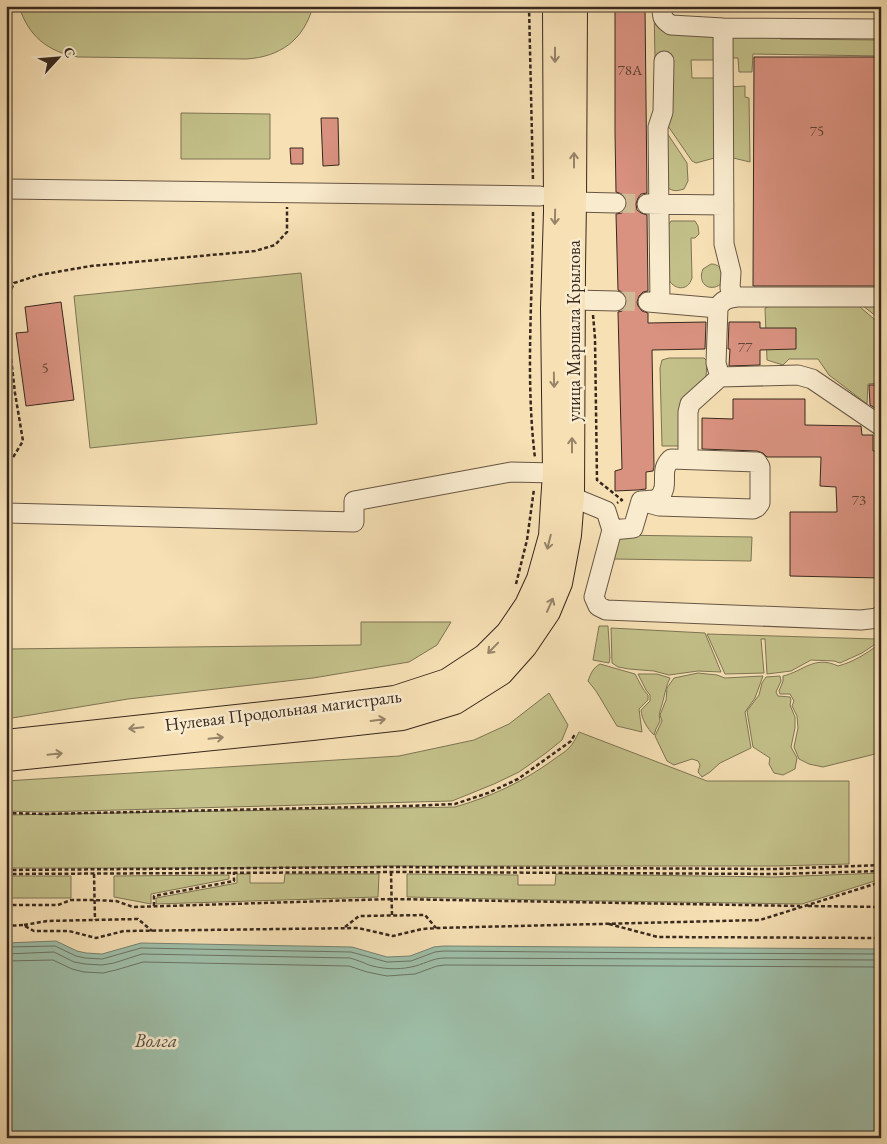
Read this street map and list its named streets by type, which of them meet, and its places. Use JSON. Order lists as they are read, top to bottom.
{
  "streets": {
    "main road": ["улица Маршала Крылова", "Нулевая Продольная магистраль"]
  },
  "crossings": [
    ["улица Маршала Крылова", "Нулевая Продольная магистраль"]
  ],
  "water": ["Волга"],
  "house_numbers": [
    "78А",
    "75",
    "77",
    "5",
    "73"
  ],
  "north": "top right"
}
